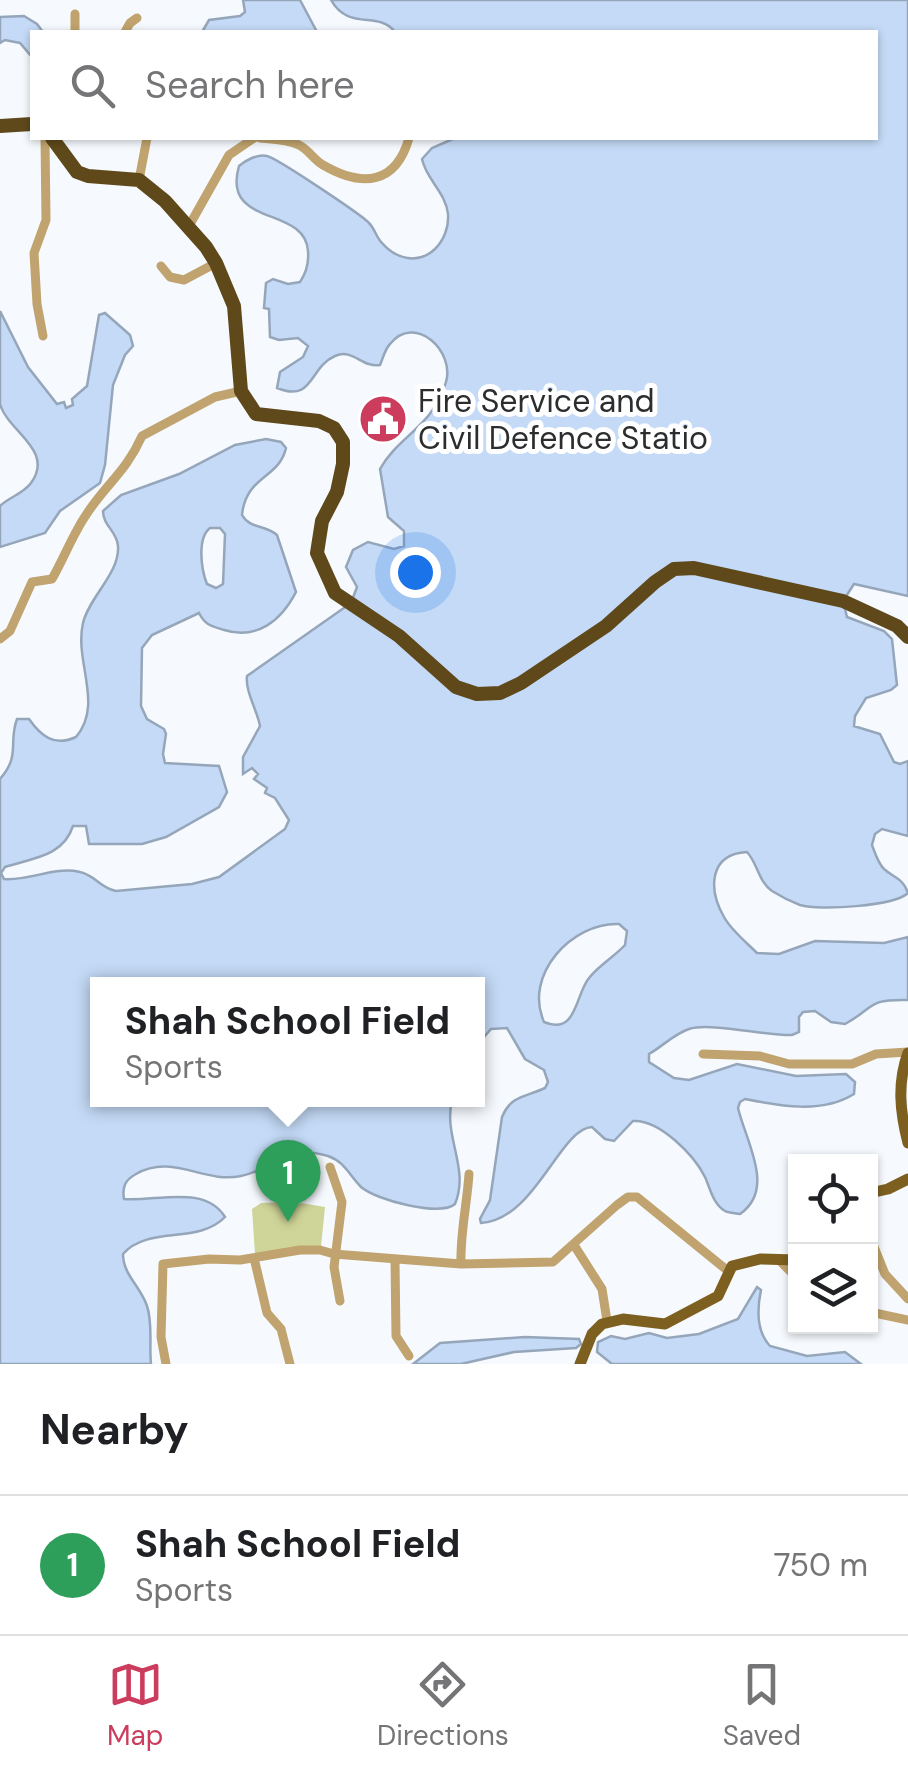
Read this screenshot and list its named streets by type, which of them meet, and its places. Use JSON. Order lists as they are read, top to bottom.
{
  "places": {
    "public building": ["Fire Service and Civil Defence Statio"]
  },
  "page": {
    "search": "Search here",
    "popup": ["Shah School Field", "Sports"],
    "pins": "1",
    "heading": "Nearby",
    "list": [
      {
        "mark": "1",
        "name": "Shah School Field",
        "note": "Sports",
        "value": "750 m"
      }
    ],
    "nav": ["Map", "Directions", "Saved"]
  }
}
